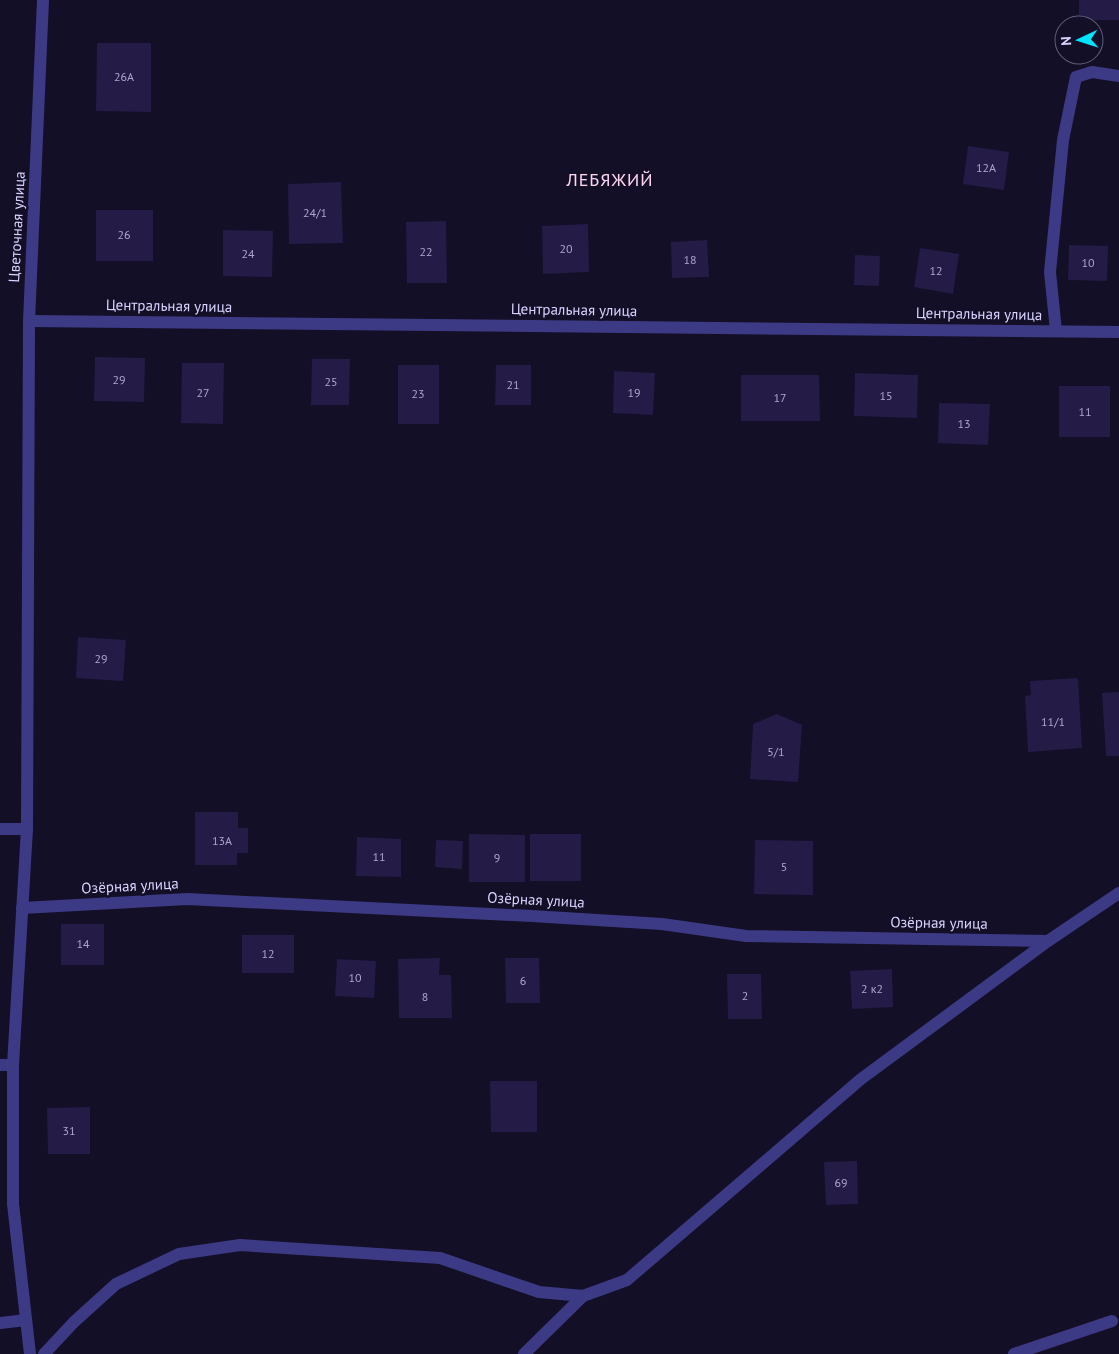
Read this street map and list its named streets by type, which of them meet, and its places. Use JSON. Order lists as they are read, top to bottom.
{
  "streets": {
    "street": ["Цветочная улица", "Центральная улица", "Озёрная улица"]
  },
  "crossings": [
    ["Цветочная улица", "Центральная улица"],
    ["Цветочная улица", "Озёрная улица"]
  ],
  "districts": ["ЛЕБЯЖИЙ"],
  "house_numbers": [
    "26А",
    "12А",
    "24/1",
    "26",
    "20",
    "22",
    "24",
    "18",
    "10",
    "12",
    "29",
    "25",
    "21",
    "27",
    "19",
    "23",
    "15",
    "17",
    "11",
    "13",
    "29",
    "11/1",
    "5/1",
    "13А",
    "11",
    "9",
    "5",
    "14",
    "12",
    "10",
    "6",
    "2 к2",
    "2",
    "8",
    "31",
    "69"
  ],
  "north": "left"
}
